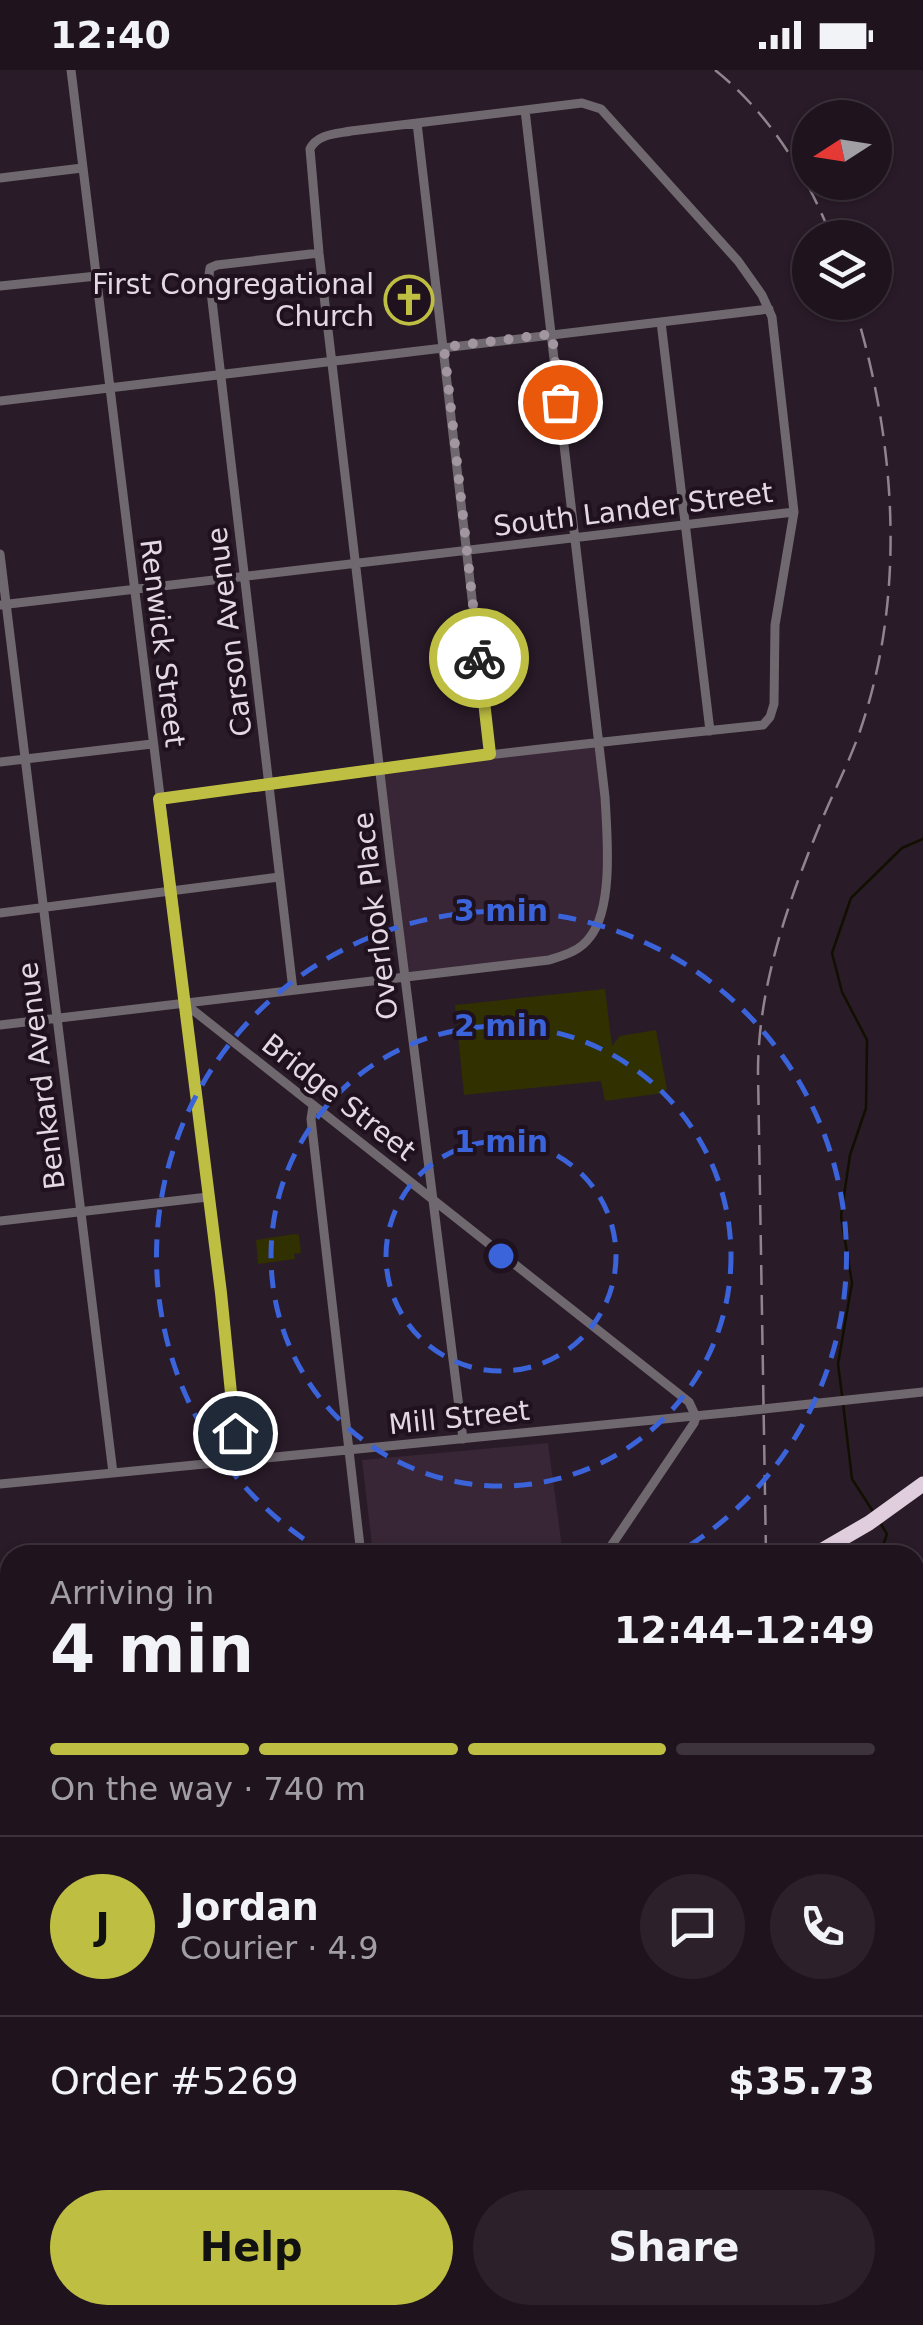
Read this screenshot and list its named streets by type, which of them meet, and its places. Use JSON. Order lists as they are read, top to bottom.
{
  "streets": {
    "street": [
      "South Lander Street",
      "Carson Avenue",
      "Renwick Street",
      "Overlook Place",
      "Benkard Avenue",
      "Bridge Street",
      "Mill Street"
    ]
  },
  "crossings": [
    ["South Lander Street", "Carson Avenue"],
    ["South Lander Street", "Renwick Street"],
    ["South Lander Street", "Overlook Place"],
    ["South Lander Street", "Benkard Avenue"],
    ["Carson Avenue", "Overlook Place"],
    ["Renwick Street", "Bridge Street"],
    ["Renwick Street", "Mill Street"],
    ["Overlook Place", "Bridge Street"],
    ["Overlook Place", "Mill Street"],
    ["Benkard Avenue", "Mill Street"],
    ["Bridge Street", "Mill Street"]
  ],
  "places": {
    "church": ["First Congregational Church"]
  },
  "north": "left",
  "page": {
    "status": "12:40",
    "heading": ["4 min", "Arriving in", "12:44–12:49"],
    "panel": [
      "Jordan",
      "Courier · 4.9",
      "Order #5269",
      "$35.73"
    ],
    "bar": "On the way · 740 m",
    "round": "J",
    "buttons": ["Help", "Share"]
  },
  "rings": ["3 min", "2 min", "1 min"]
}
